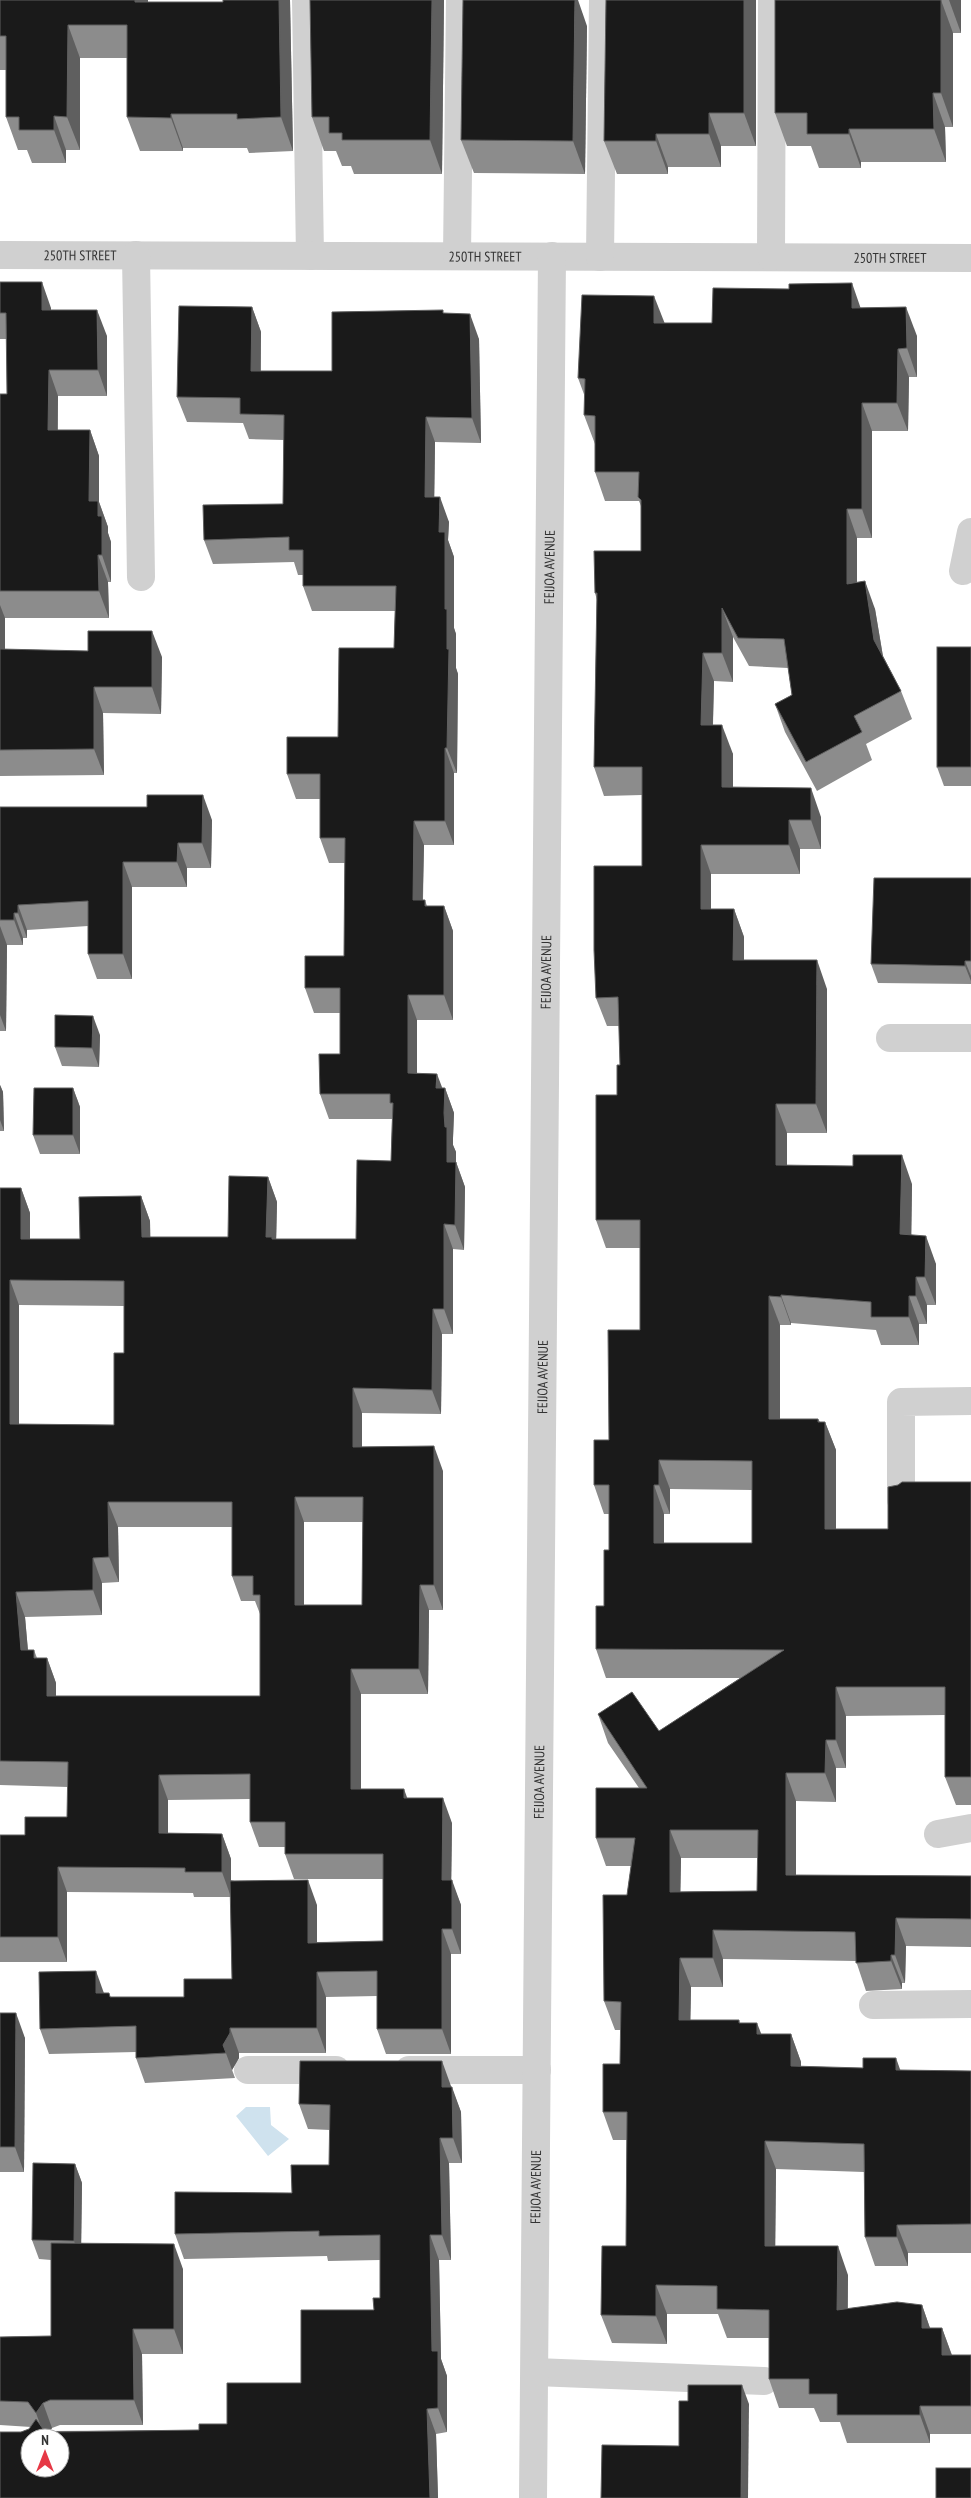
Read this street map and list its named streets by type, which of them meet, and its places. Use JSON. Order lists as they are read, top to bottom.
{
  "streets": {
    "street": ["250TH STREET", "FEIJOA AVENUE"]
  },
  "crossings": [
    ["250TH STREET", "FEIJOA AVENUE"]
  ],
  "north": "top"
}
